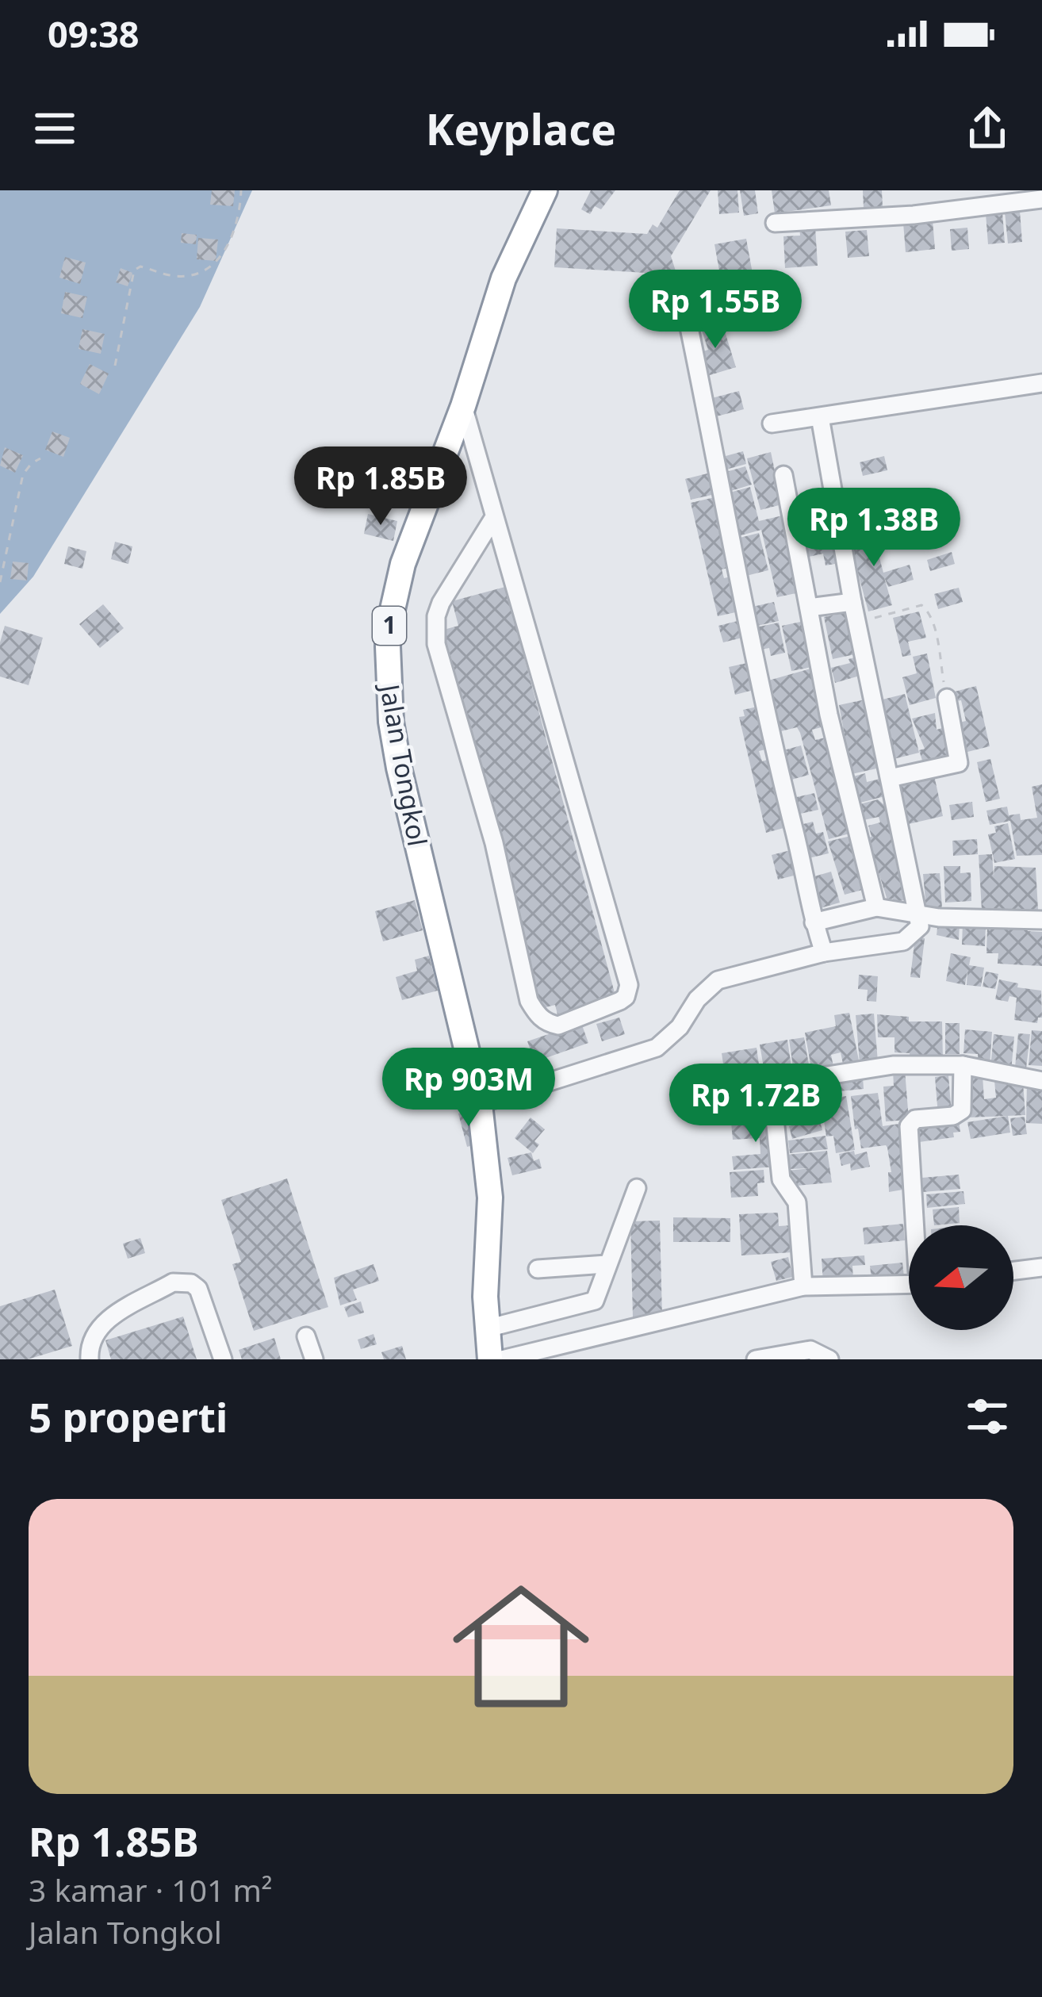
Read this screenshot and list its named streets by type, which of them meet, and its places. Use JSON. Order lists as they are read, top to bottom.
{
  "streets": {
    "highway": ["1", "Jalan Tongkol"]
  },
  "north": "left",
  "page": {
    "status": "09:38",
    "header": "Keyplace",
    "price": [
      "Rp 1.55B",
      "Rp 1.85B",
      "Rp 1.38B",
      "Rp 903M",
      "Rp 1.72B"
    ],
    "heading": "5 properti",
    "list": [
      {
        "name": "Rp 1.85B",
        "note": "3 kamar · 101 m² · Jalan Tongkol"
      }
    ]
  }
}
